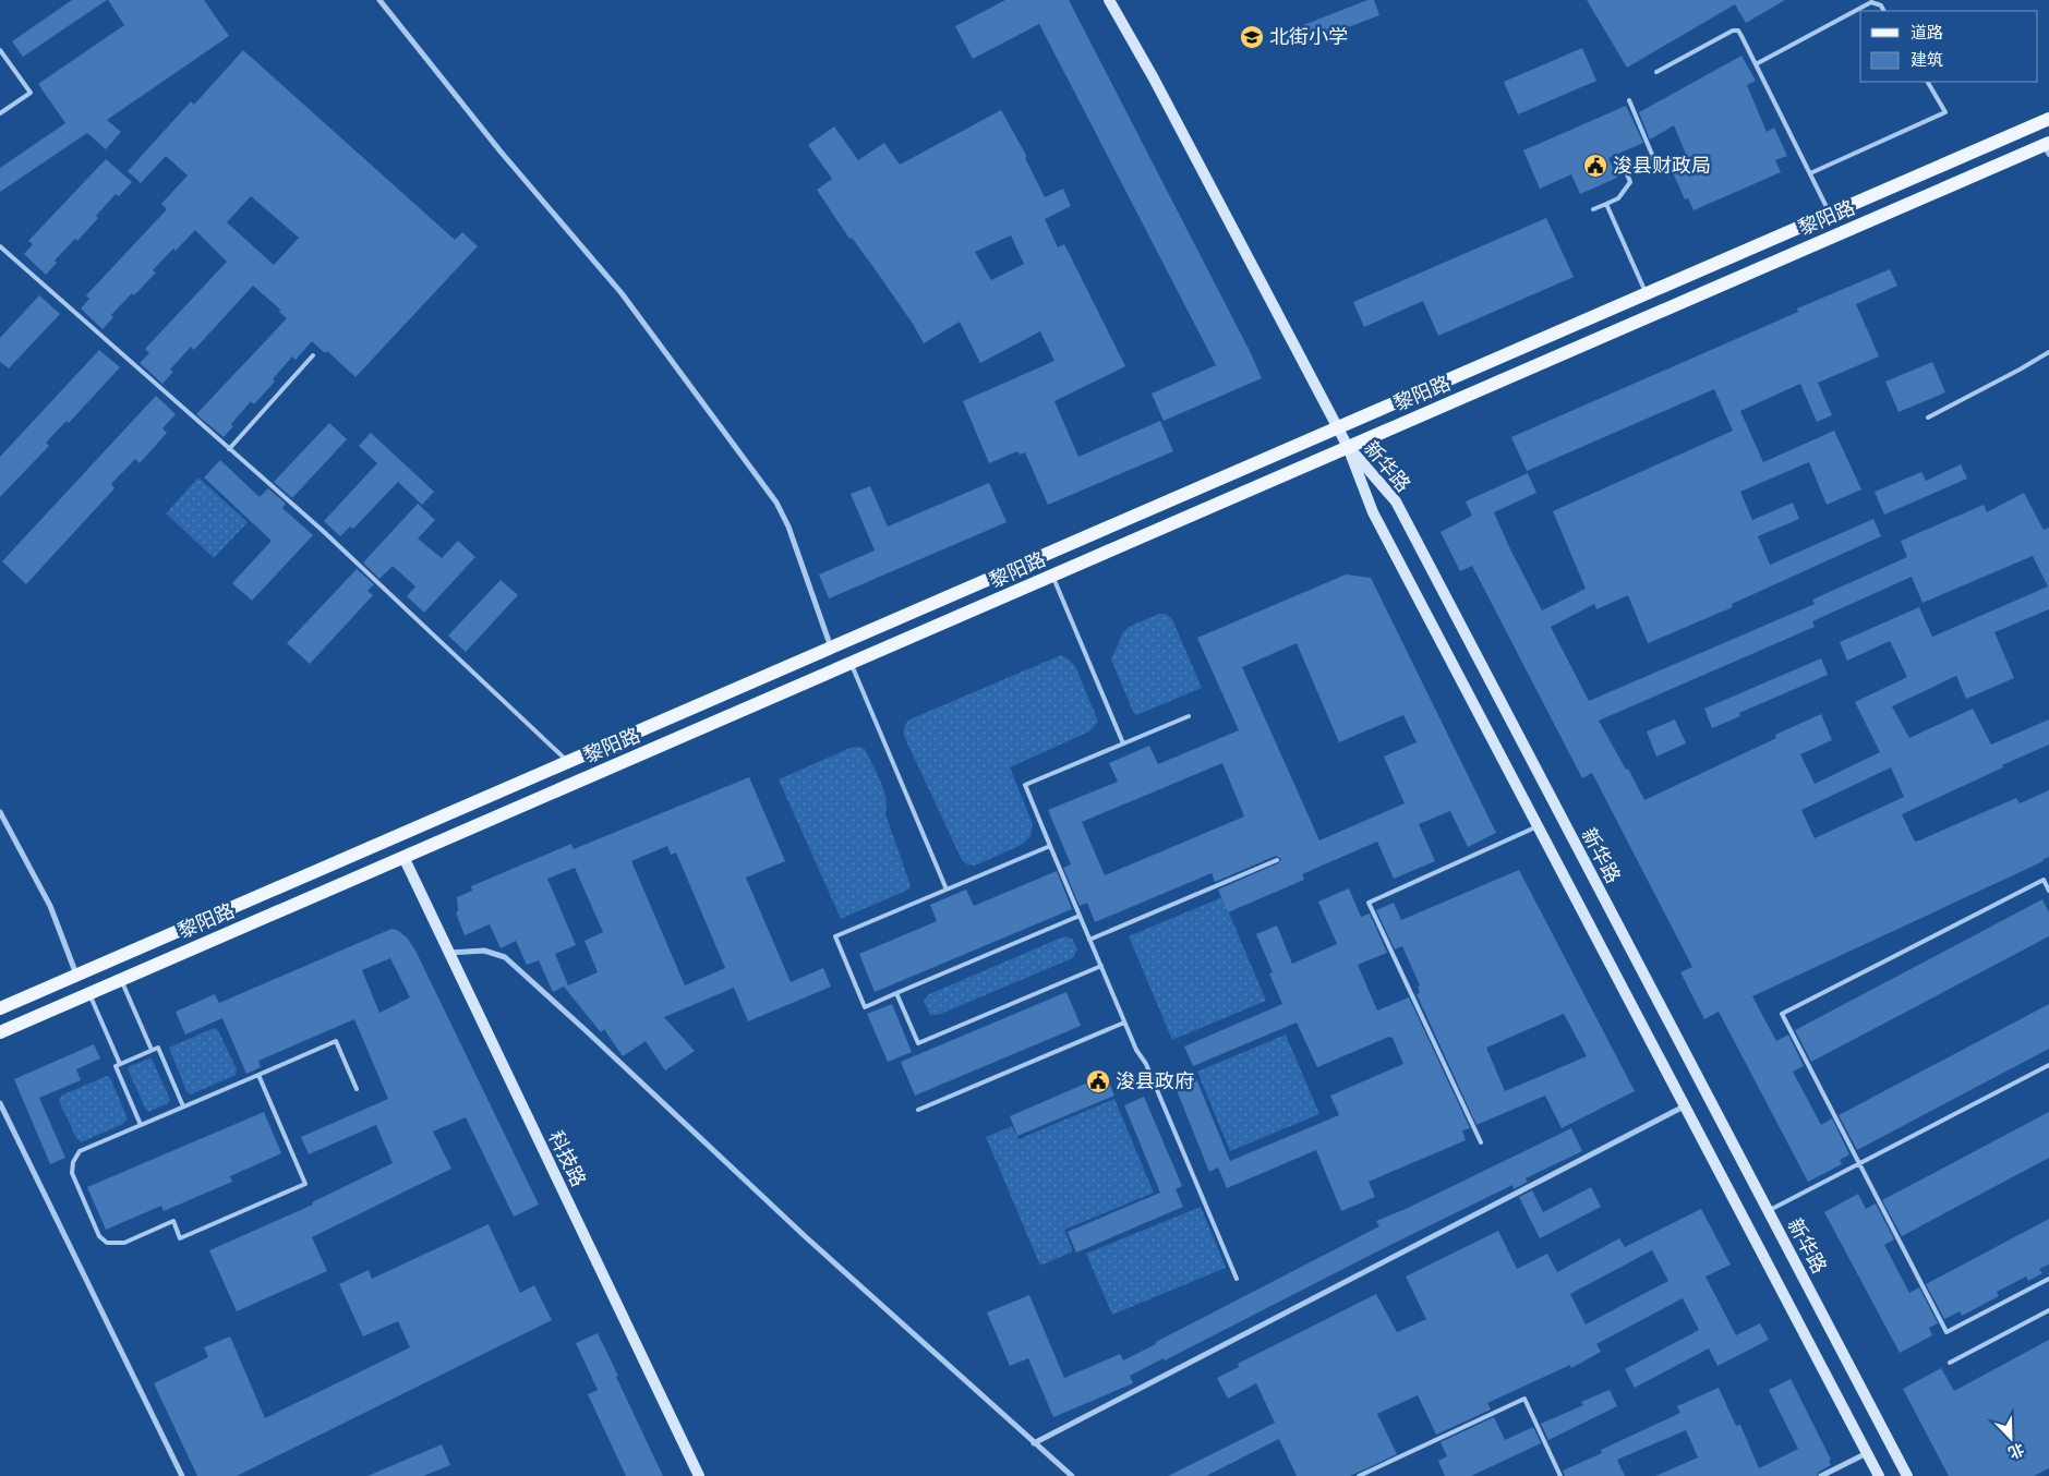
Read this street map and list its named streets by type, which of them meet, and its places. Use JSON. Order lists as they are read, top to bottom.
{
  "streets": {
    "main road": ["黎阳路", "新华路", "科技路"]
  },
  "crossings": [
    ["黎阳路", "新华路"],
    ["黎阳路", "科技路"]
  ],
  "places": {
    "school or university": ["北街小学"],
    "public building": ["浚县财政局", "浚县政府"]
  },
  "legend": ["道路", "建筑"],
  "north": "bottom right"
}
